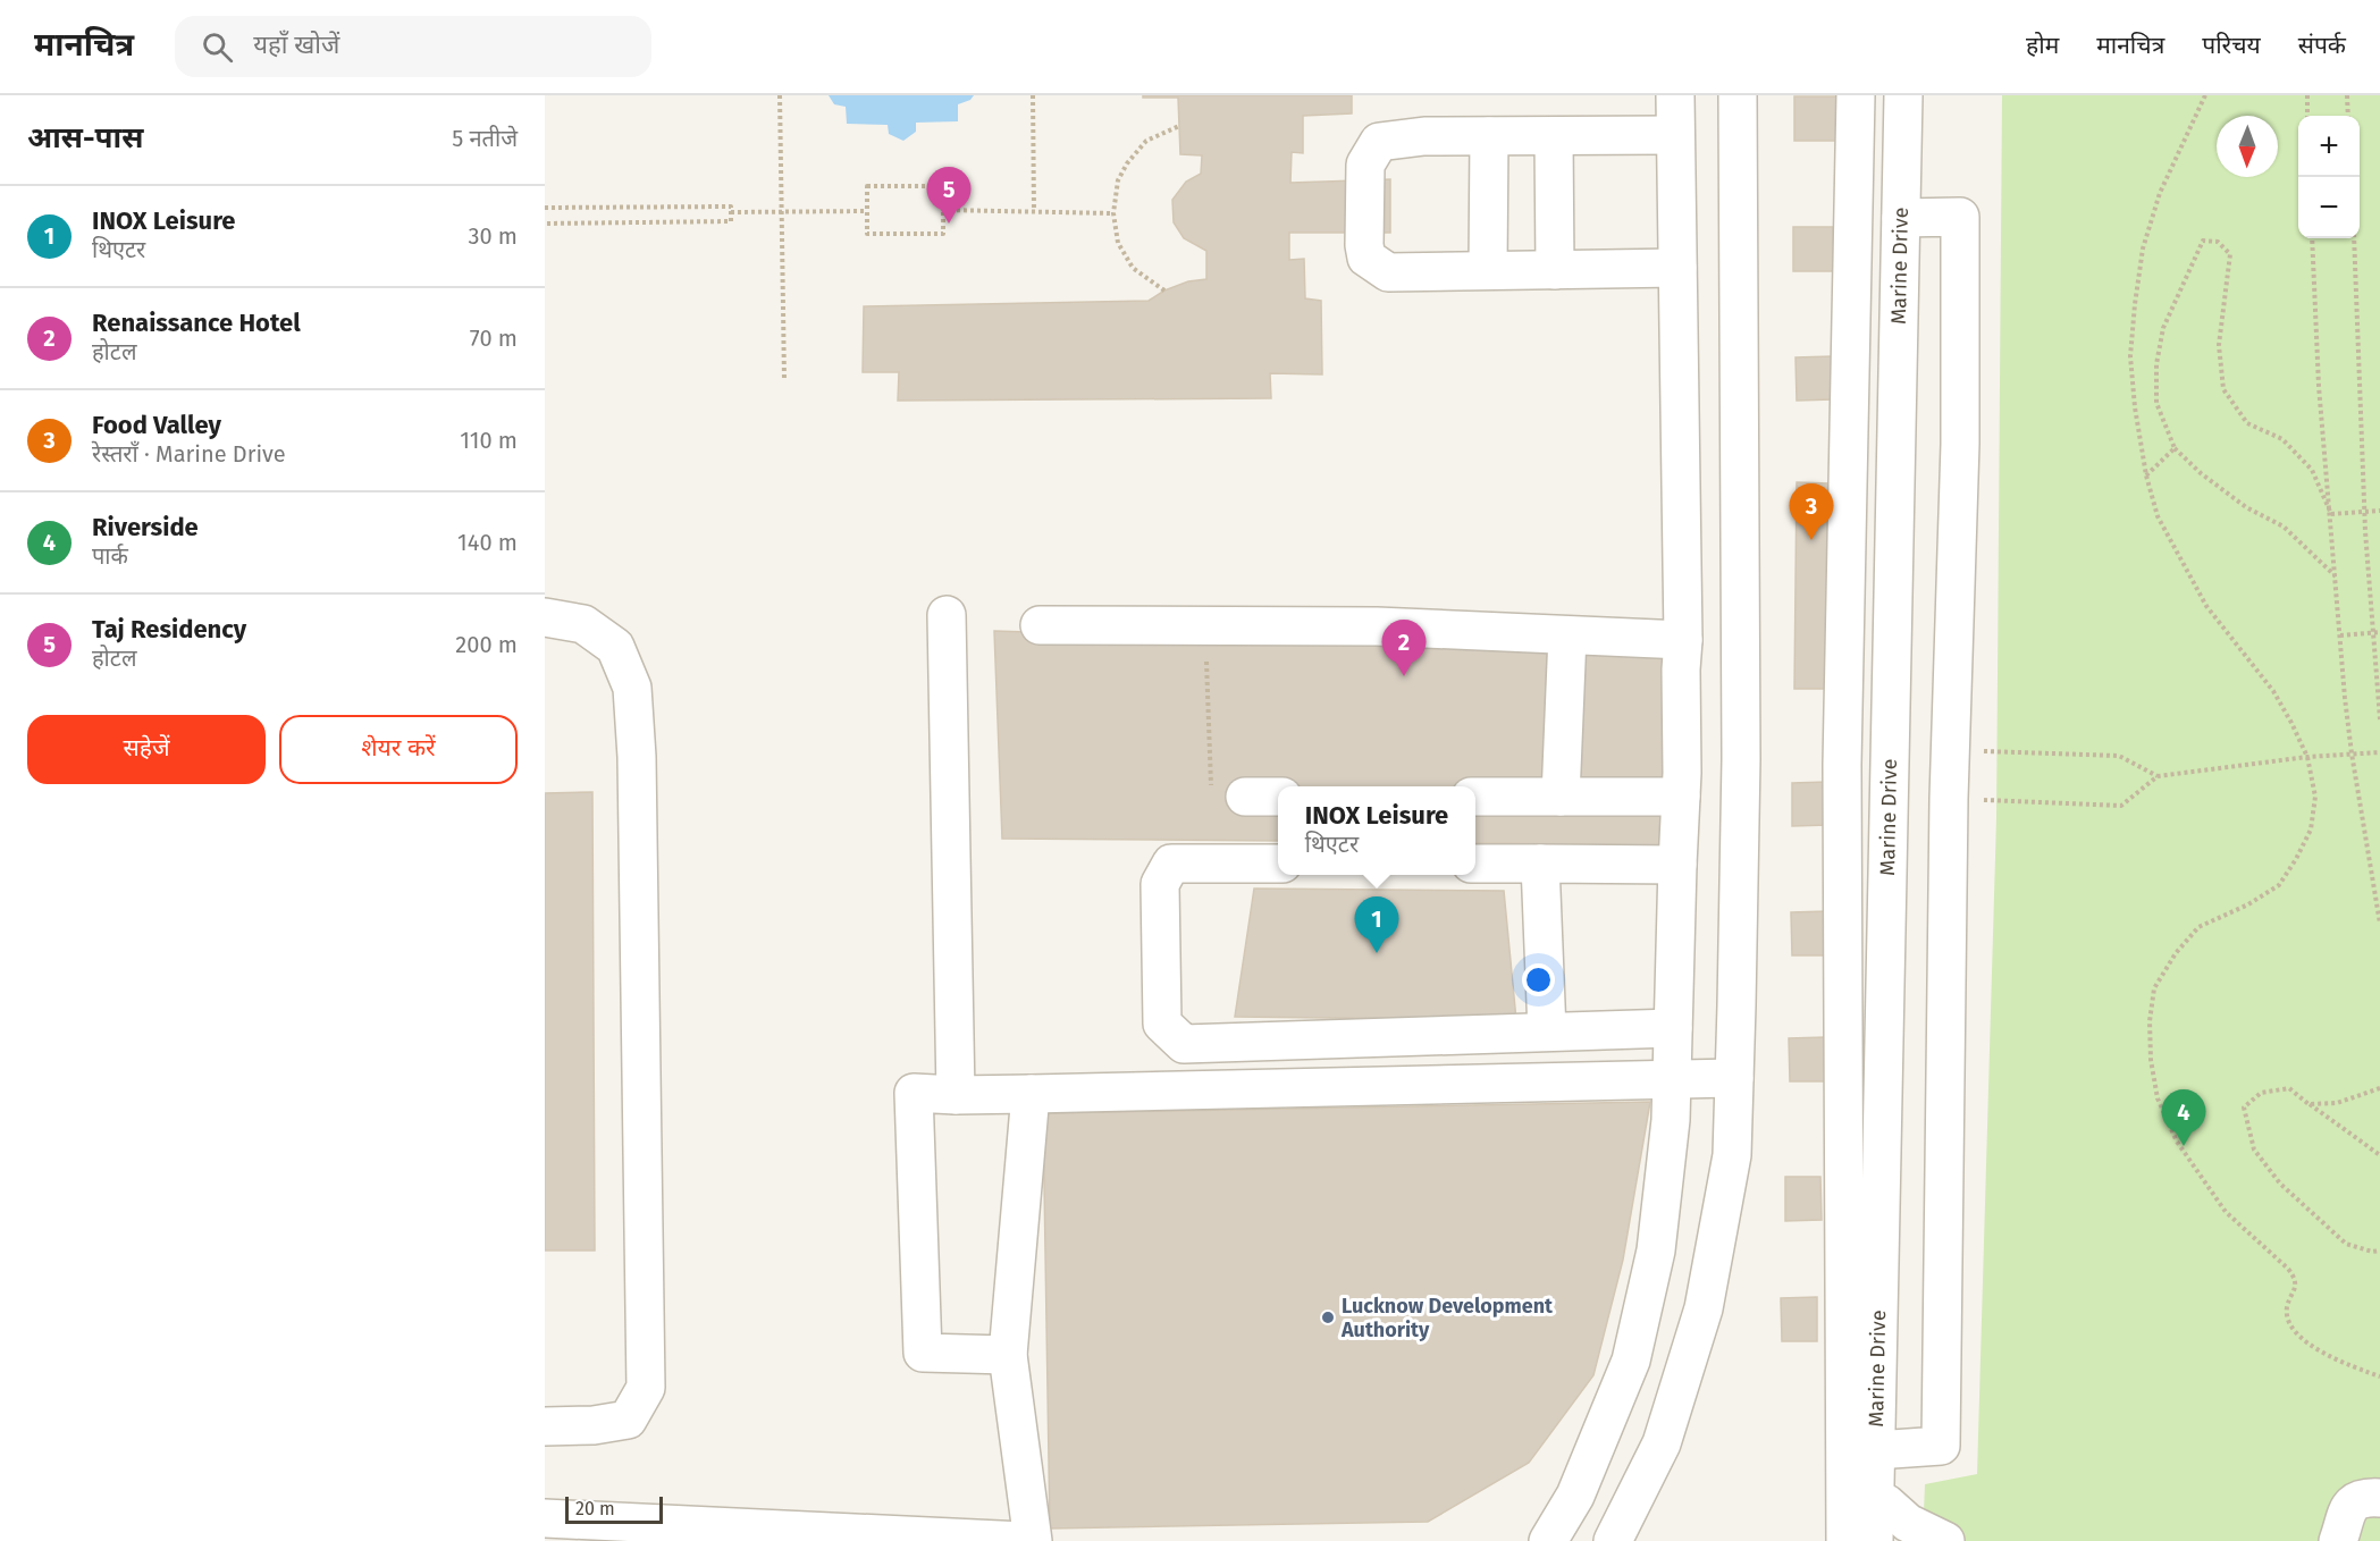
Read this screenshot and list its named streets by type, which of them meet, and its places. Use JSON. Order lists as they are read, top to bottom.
{
  "streets": {
    "street": ["Marine Drive"]
  },
  "places": ["Lucknow Development Authority"],
  "scale_bar": "20 m",
  "north": "bottom",
  "page": {
    "header": "मानचित्र",
    "search": "यहाँ खोजें",
    "nav": [
      "होम",
      "मानचित्र",
      "परिचय",
      "संपर्क"
    ],
    "heading": ["आस-पास", "5 नतीजे"],
    "map_buttons": ["+", "−"],
    "pins": [
      "5",
      "3",
      "2",
      "1",
      "4"
    ],
    "list": [
      {
        "mark": "1",
        "name": "INOX Leisure",
        "note": "थिएटर",
        "value": "30 m"
      },
      {
        "mark": "2",
        "name": "Renaissance Hotel",
        "note": "होटल",
        "value": "70 m"
      },
      {
        "mark": "3",
        "name": "Food Valley",
        "note": "रेस्तराँ · Marine Drive",
        "value": "110 m"
      },
      {
        "mark": "4",
        "name": "Riverside",
        "note": "पार्क",
        "value": "140 m"
      },
      {
        "mark": "5",
        "name": "Taj Residency",
        "note": "होटल",
        "value": "200 m"
      }
    ],
    "buttons": ["सहेजें", "शेयर करें"],
    "popup": ["INOX Leisure", "थिएटर"],
    "scale": "20 m"
  }
}
